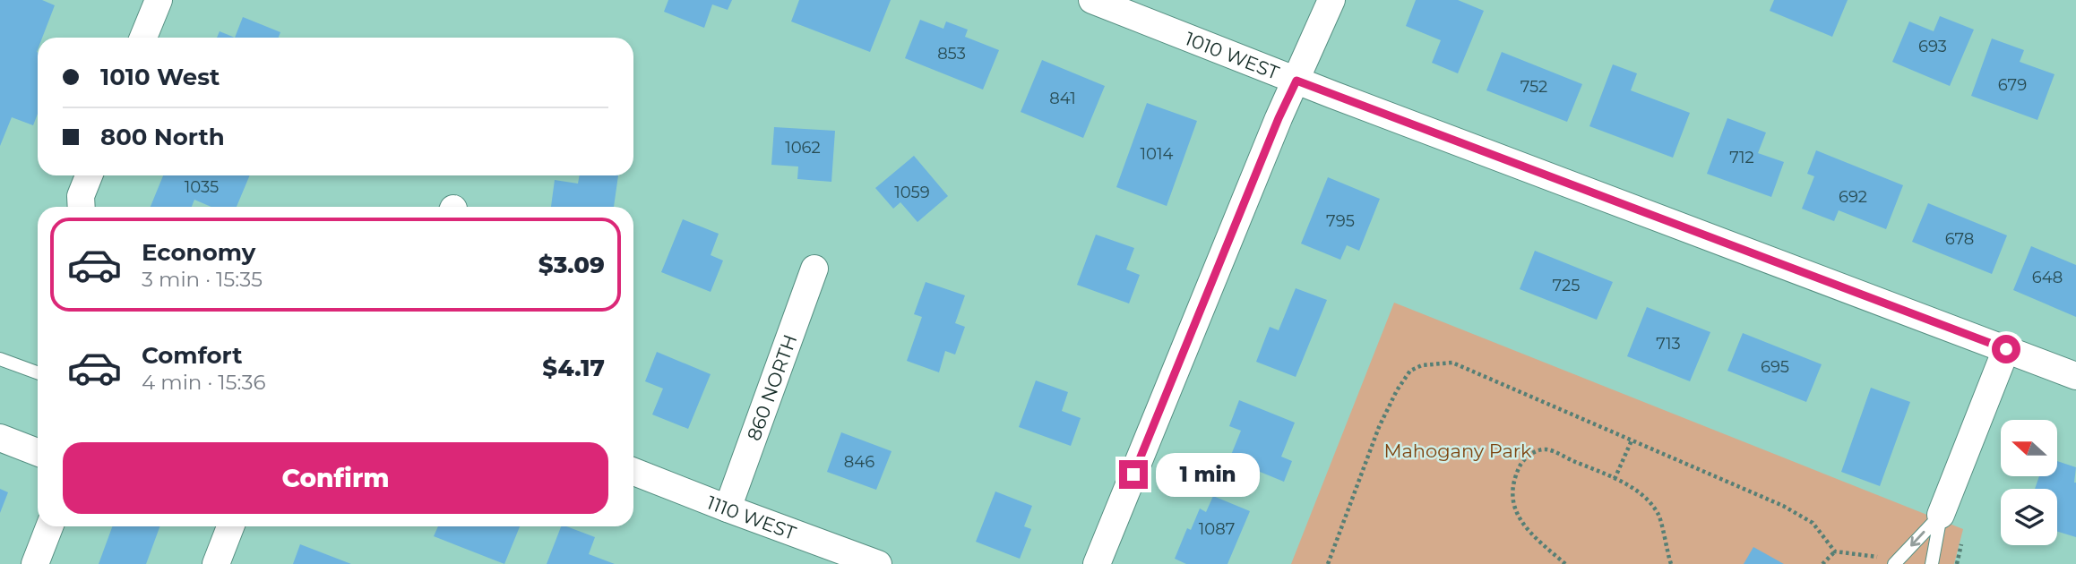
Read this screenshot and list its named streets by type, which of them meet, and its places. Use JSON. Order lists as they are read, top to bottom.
{
  "streets": {
    "street": ["1010 WEST", "860 NORTH", "1110 WEST"]
  },
  "crossings": [
    ["860 NORTH", "1110 WEST"]
  ],
  "parks": ["Mahogany Park"],
  "house_numbers": [
    "693",
    "853",
    "679",
    "752",
    "841",
    "1062",
    "1014",
    "712",
    "1035",
    "1059",
    "692",
    "795",
    "678",
    "648",
    "725",
    "713",
    "695",
    "846",
    "1087"
  ],
  "north": "left",
  "page": {
    "banner": ["1010 West", "800 North"],
    "list": [
      {
        "name": "Economy",
        "note": "3 min · 15:35",
        "value": "$3.09"
      },
      {
        "name": "Comfort",
        "note": "4 min · 15:36",
        "value": "$4.17"
      }
    ],
    "buttons": "Confirm",
    "bubble": "1 min"
  }
}
